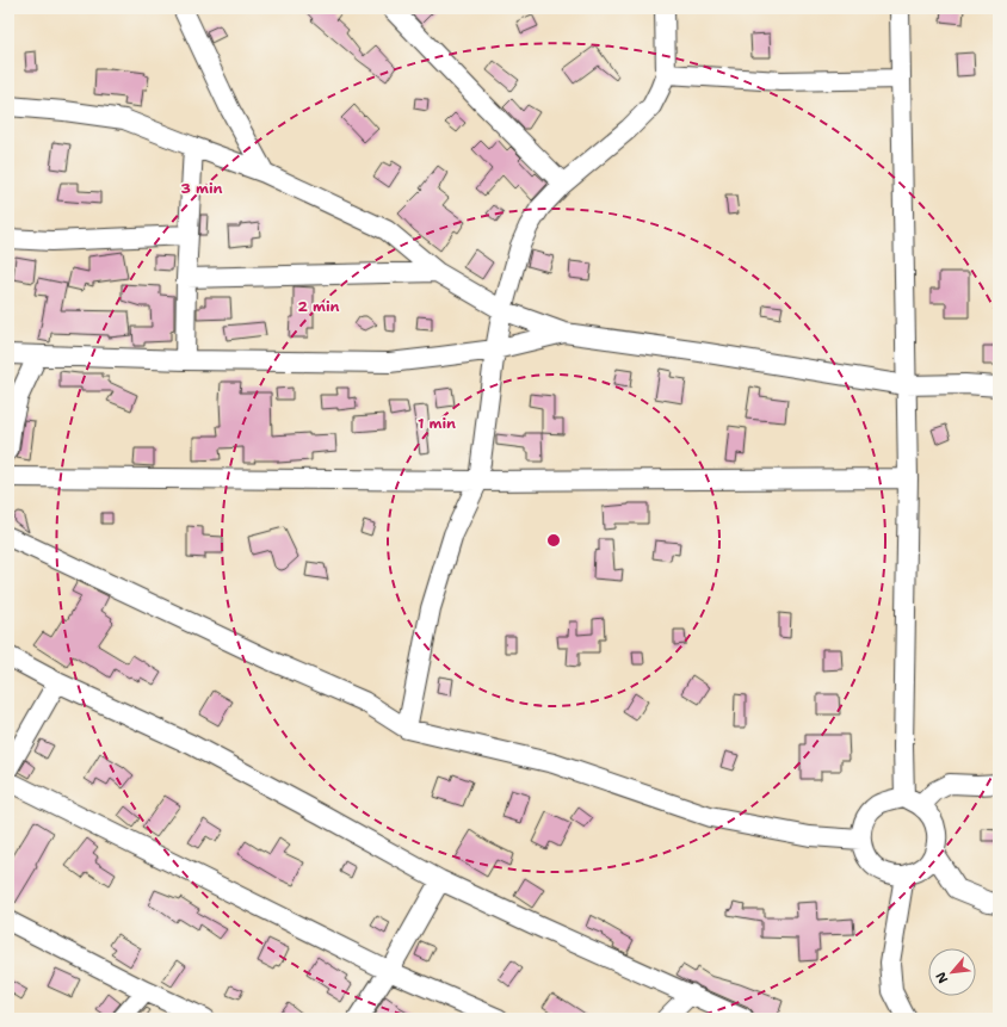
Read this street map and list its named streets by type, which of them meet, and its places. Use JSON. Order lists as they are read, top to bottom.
{
  "north": "bottom left",
  "rings": ["3 min", "2 min", "1 min"]
}
